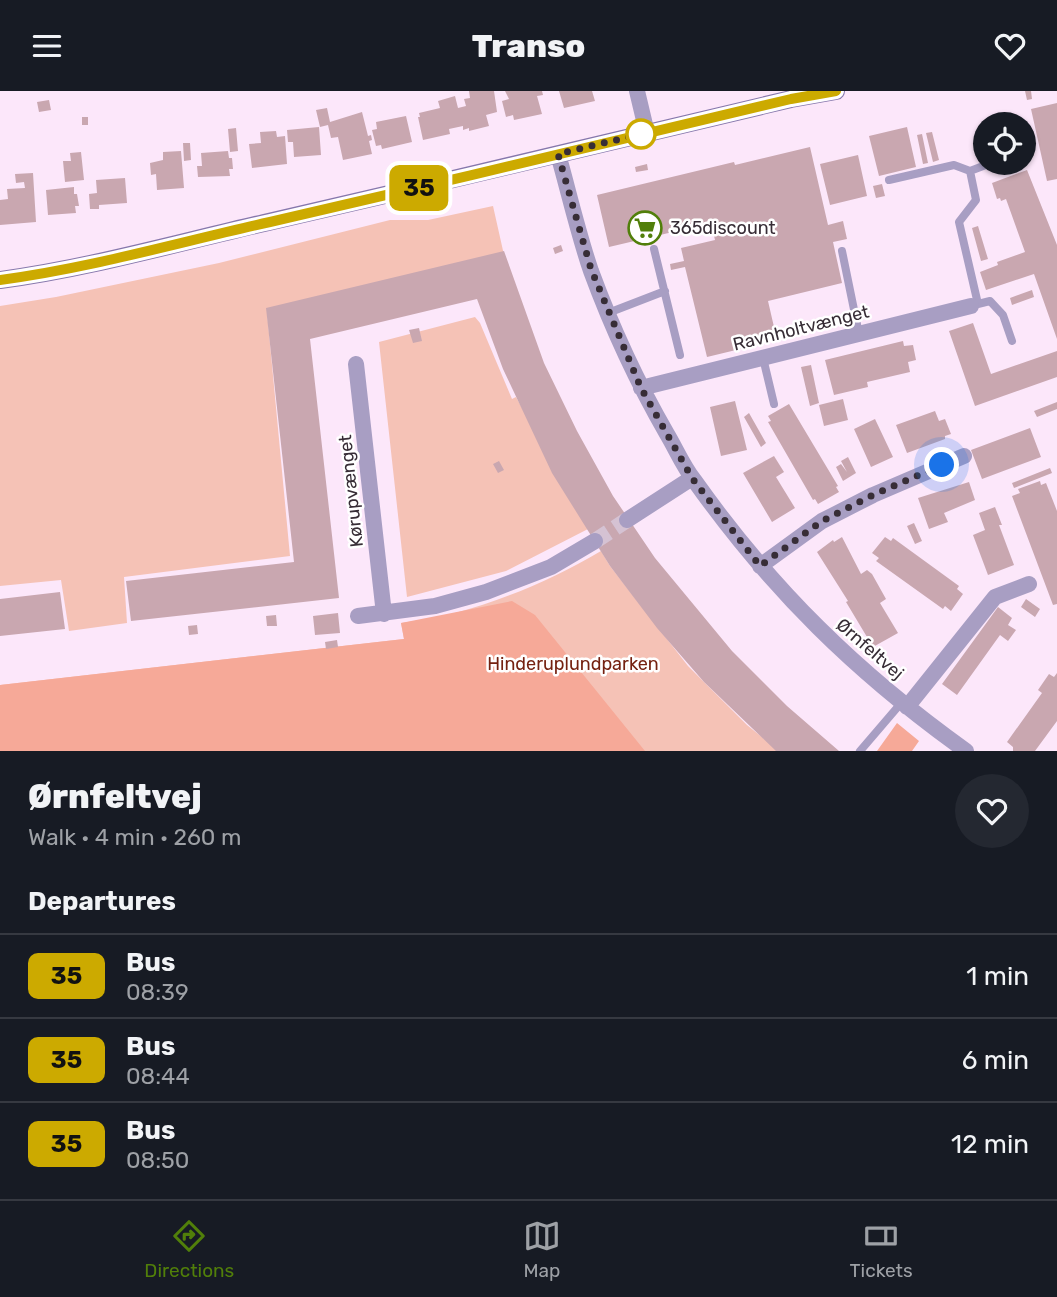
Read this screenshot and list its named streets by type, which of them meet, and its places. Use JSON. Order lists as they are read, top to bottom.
{
  "streets": {
    "street": ["Ravnholtvænget", "Kørupvænget", "Ørnfeltvej"]
  },
  "crossings": [
    ["Ravnholtvænget", "Ørnfeltvej"]
  ],
  "parks": ["Hinderuplundparken"],
  "places": {
    "supermarket": ["365discount"]
  },
  "lines": ["bus line 35"],
  "page": {
    "header": "Transo",
    "on_map": "35",
    "heading": [
      ["Ørnfeltvej", "Walk · 4 min · 260 m"],
      "Departures"
    ],
    "list": [
      {
        "mark": "35",
        "name": "Bus",
        "note": "08:39",
        "value": "1 min"
      },
      {
        "mark": "35",
        "name": "Bus",
        "note": "08:44",
        "value": "6 min"
      },
      {
        "mark": "35",
        "name": "Bus",
        "note": "08:50",
        "value": "12 min"
      }
    ],
    "tabs": ["Directions", "Map", "Tickets"]
  }
}
